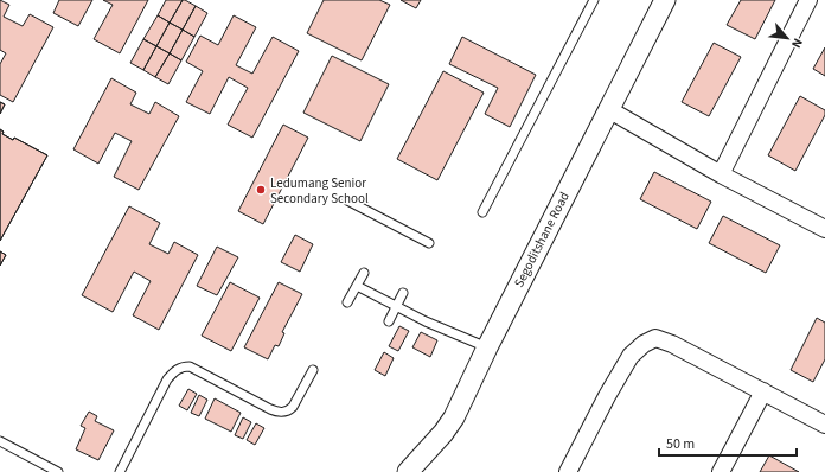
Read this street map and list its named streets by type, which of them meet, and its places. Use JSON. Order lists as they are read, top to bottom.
{
  "streets": {
    "street": ["Segoditshane Road"]
  },
  "places": ["Ledumang Senior Secondary School"],
  "scale_bar": "50 m",
  "north": "bottom right"
}
